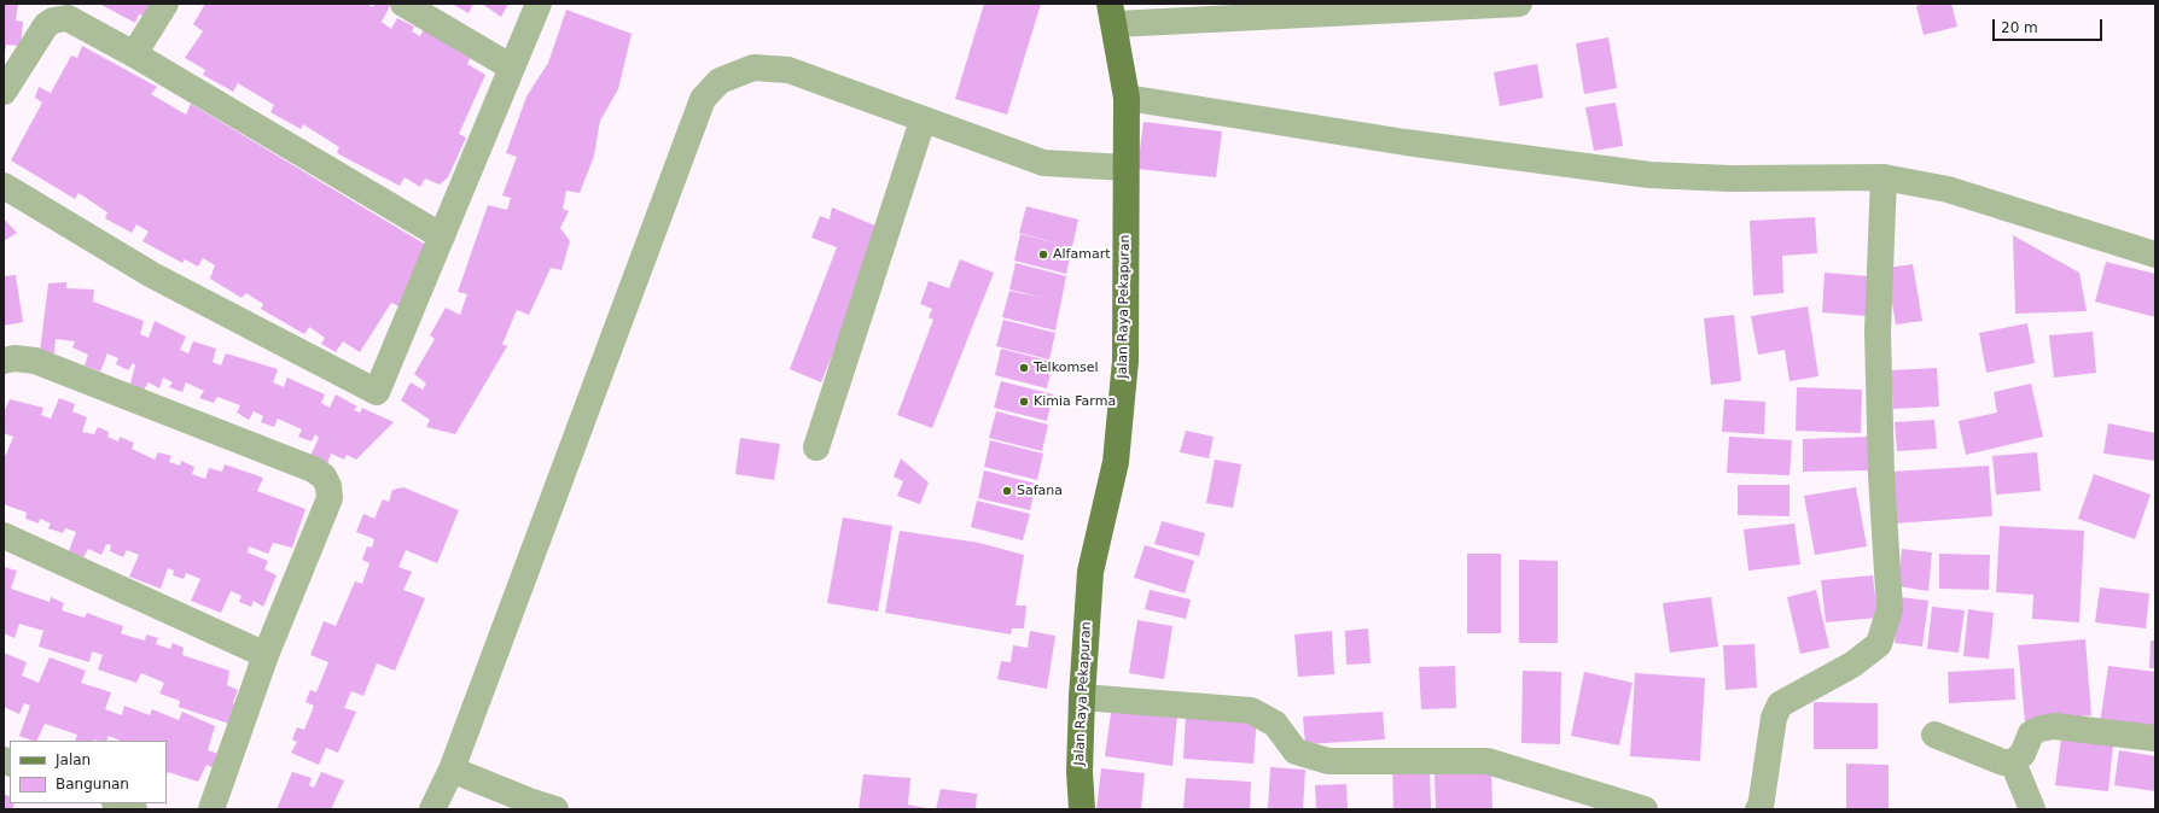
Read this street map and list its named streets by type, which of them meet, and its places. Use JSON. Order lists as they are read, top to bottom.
{
  "streets": {
    "main road": ["Jalan Raya Pekapuran"]
  },
  "places": [
    "Alfamart",
    "Telkomsel",
    "Kimia Farma",
    "Safana"
  ],
  "legend": ["Jalan", "Bangunan"],
  "scale_bar": "20 m"
}
